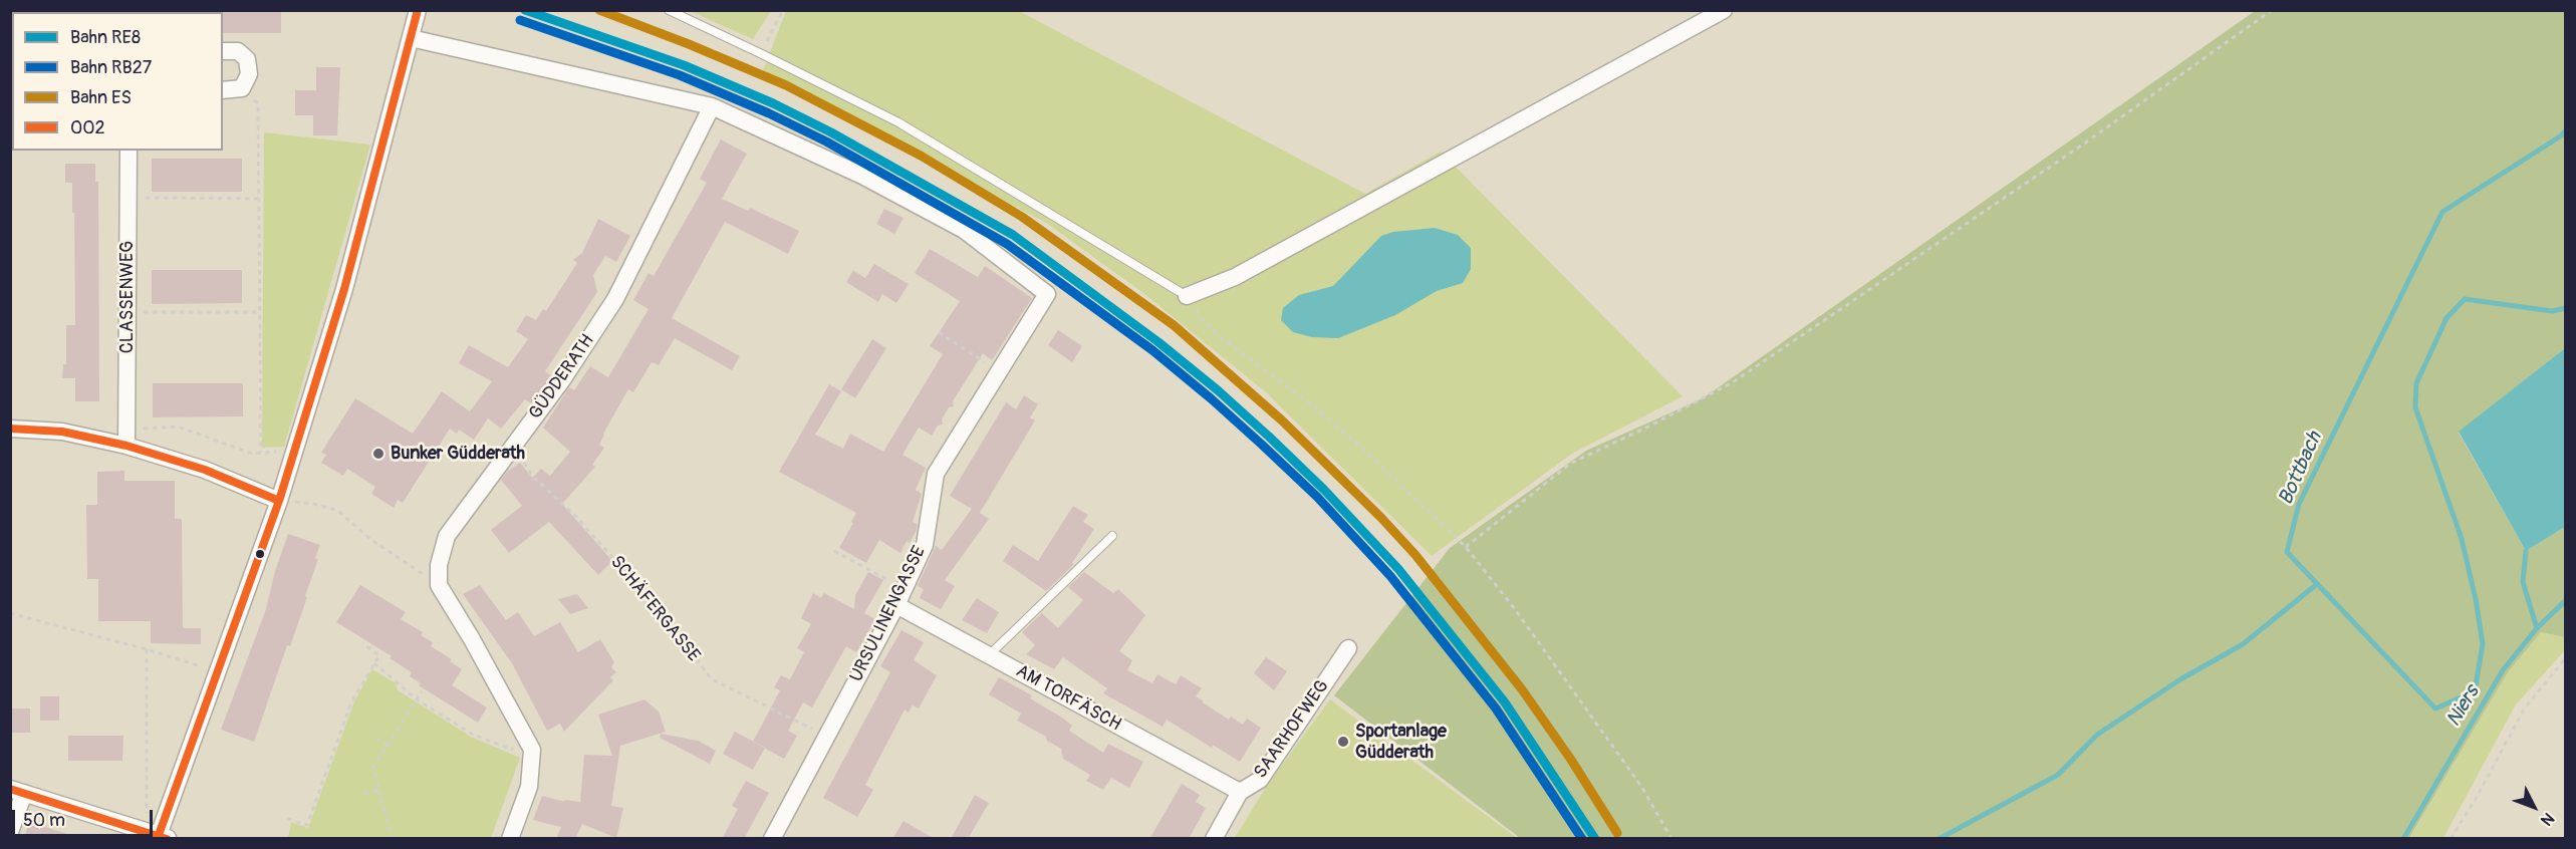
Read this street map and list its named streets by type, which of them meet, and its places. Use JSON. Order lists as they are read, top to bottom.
{
  "streets": {
    "street": [
      "CLASSENWEG",
      "GÜDDERATH",
      "URSULINENGASSE",
      "AM TORFÄSCH",
      "SAARHOFWEG"
    ],
    "path": ["SCHÄFERGASSE"]
  },
  "crossings": [
    ["GÜDDERATH", "SCHÄFERGASSE"],
    ["GÜDDERATH", "URSULINENGASSE"],
    ["SCHÄFERGASSE", "URSULINENGASSE"],
    ["URSULINENGASSE", "AM TORFÄSCH"],
    ["AM TORFÄSCH", "SAARHOFWEG"]
  ],
  "water": ["Bottbach", "Niers"],
  "places": ["Bunker Güdderath", "Sportanlage Güdderath"],
  "lines": [
    "rail line RE8",
    "rail line ES",
    "transit line 002",
    "rail line RB27"
  ],
  "legend": [
    "Bahn RE8",
    "Bahn RB27",
    "Bahn ES",
    "002"
  ],
  "scale_bar": "50 m",
  "north": "bottom right"
}
